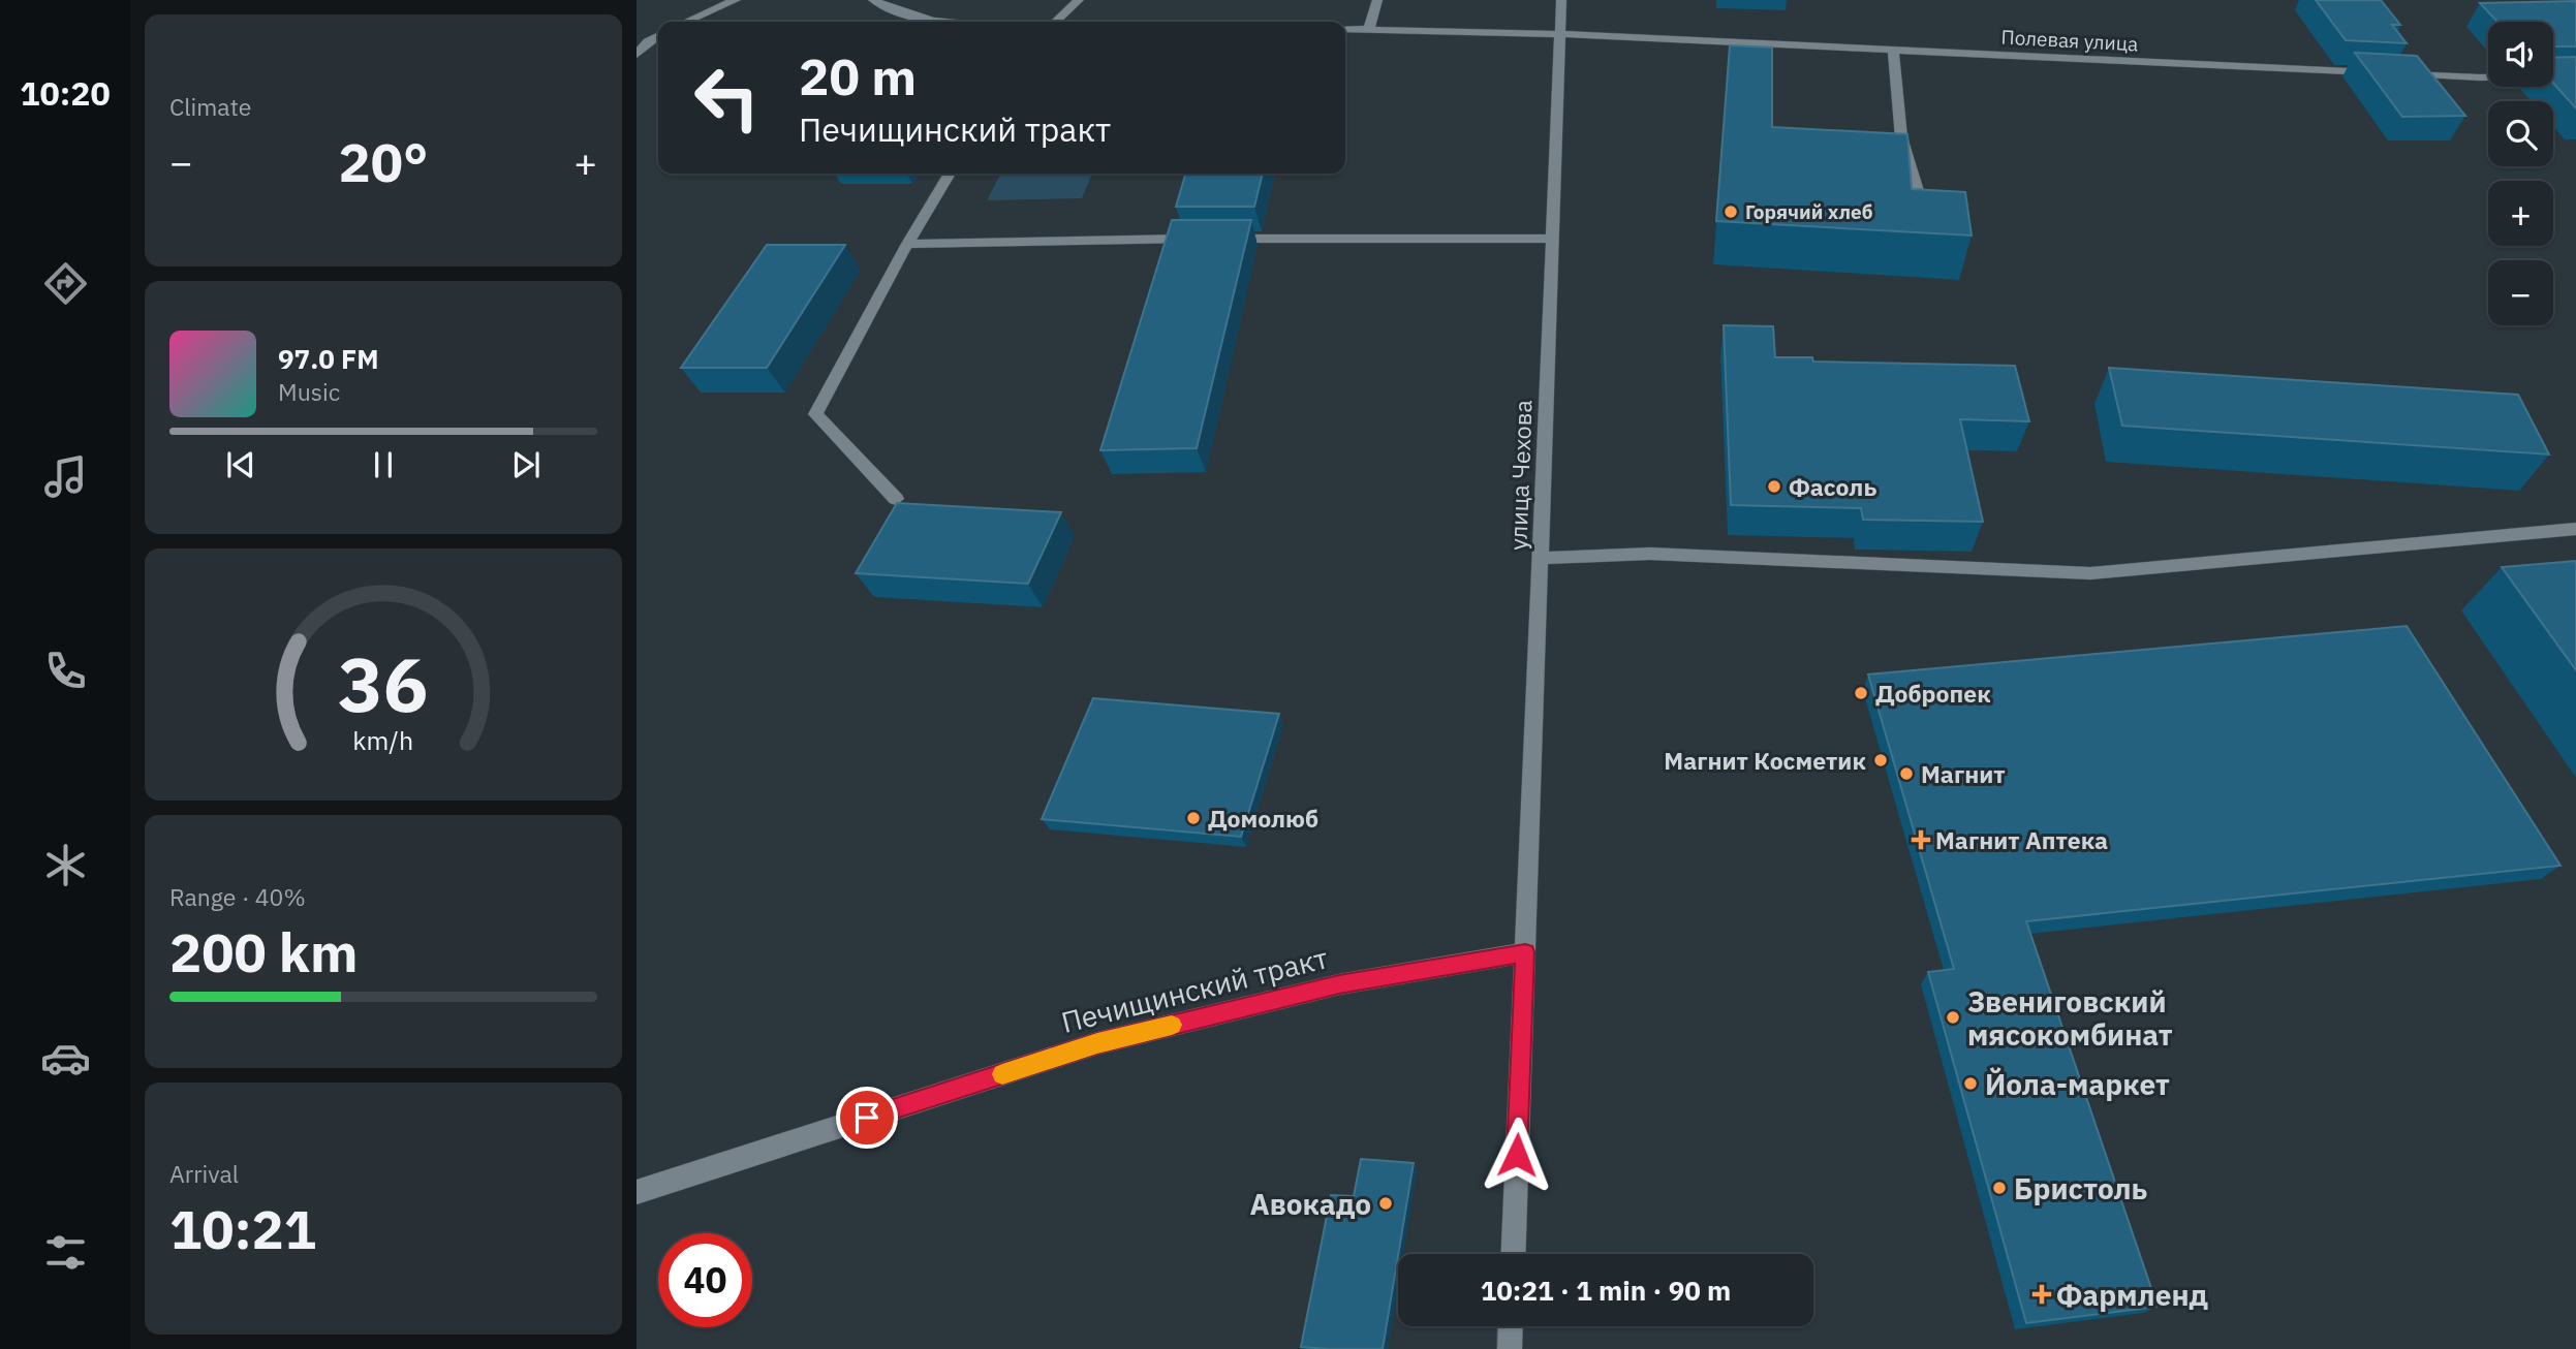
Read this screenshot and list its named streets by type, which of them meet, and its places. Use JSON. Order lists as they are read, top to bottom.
{
  "streets": {
    "street": ["Полевая улица", "улица Чехова", "Печищинский тракт"]
  },
  "crossings": [
    ["Полевая улица", "улица Чехова"],
    ["улица Чехова", "Печищинский тракт"]
  ],
  "places": {
    "other": [
      "Горячий хлеб",
      "Фасоль",
      "Добропек",
      "Магнит Косметик",
      "Магнит",
      "Домолюб",
      "Звениговский мясокомбинат",
      "Йола-маркет",
      "Бристоль",
      "Авокадо"
    ],
    "health": ["Магнит Аптека", "Фармленд"]
  },
  "page": {
    "tabs": "10:20",
    "tile": [
      "Climate",
      ["Range · 40%", "200 km"],
      ["Arrival", "10:21"]
    ],
    "map_buttons": ["+", "−"],
    "turn": ["20 m", "Печищинский тракт"],
    "heat": ["−", "20°", "+"],
    "song": ["97.0 FM", "Music"],
    "limit": "40",
    "trip": "10:21 · 1 min · 90 m",
    "gauge": ["36", "km/h"]
  }
}
